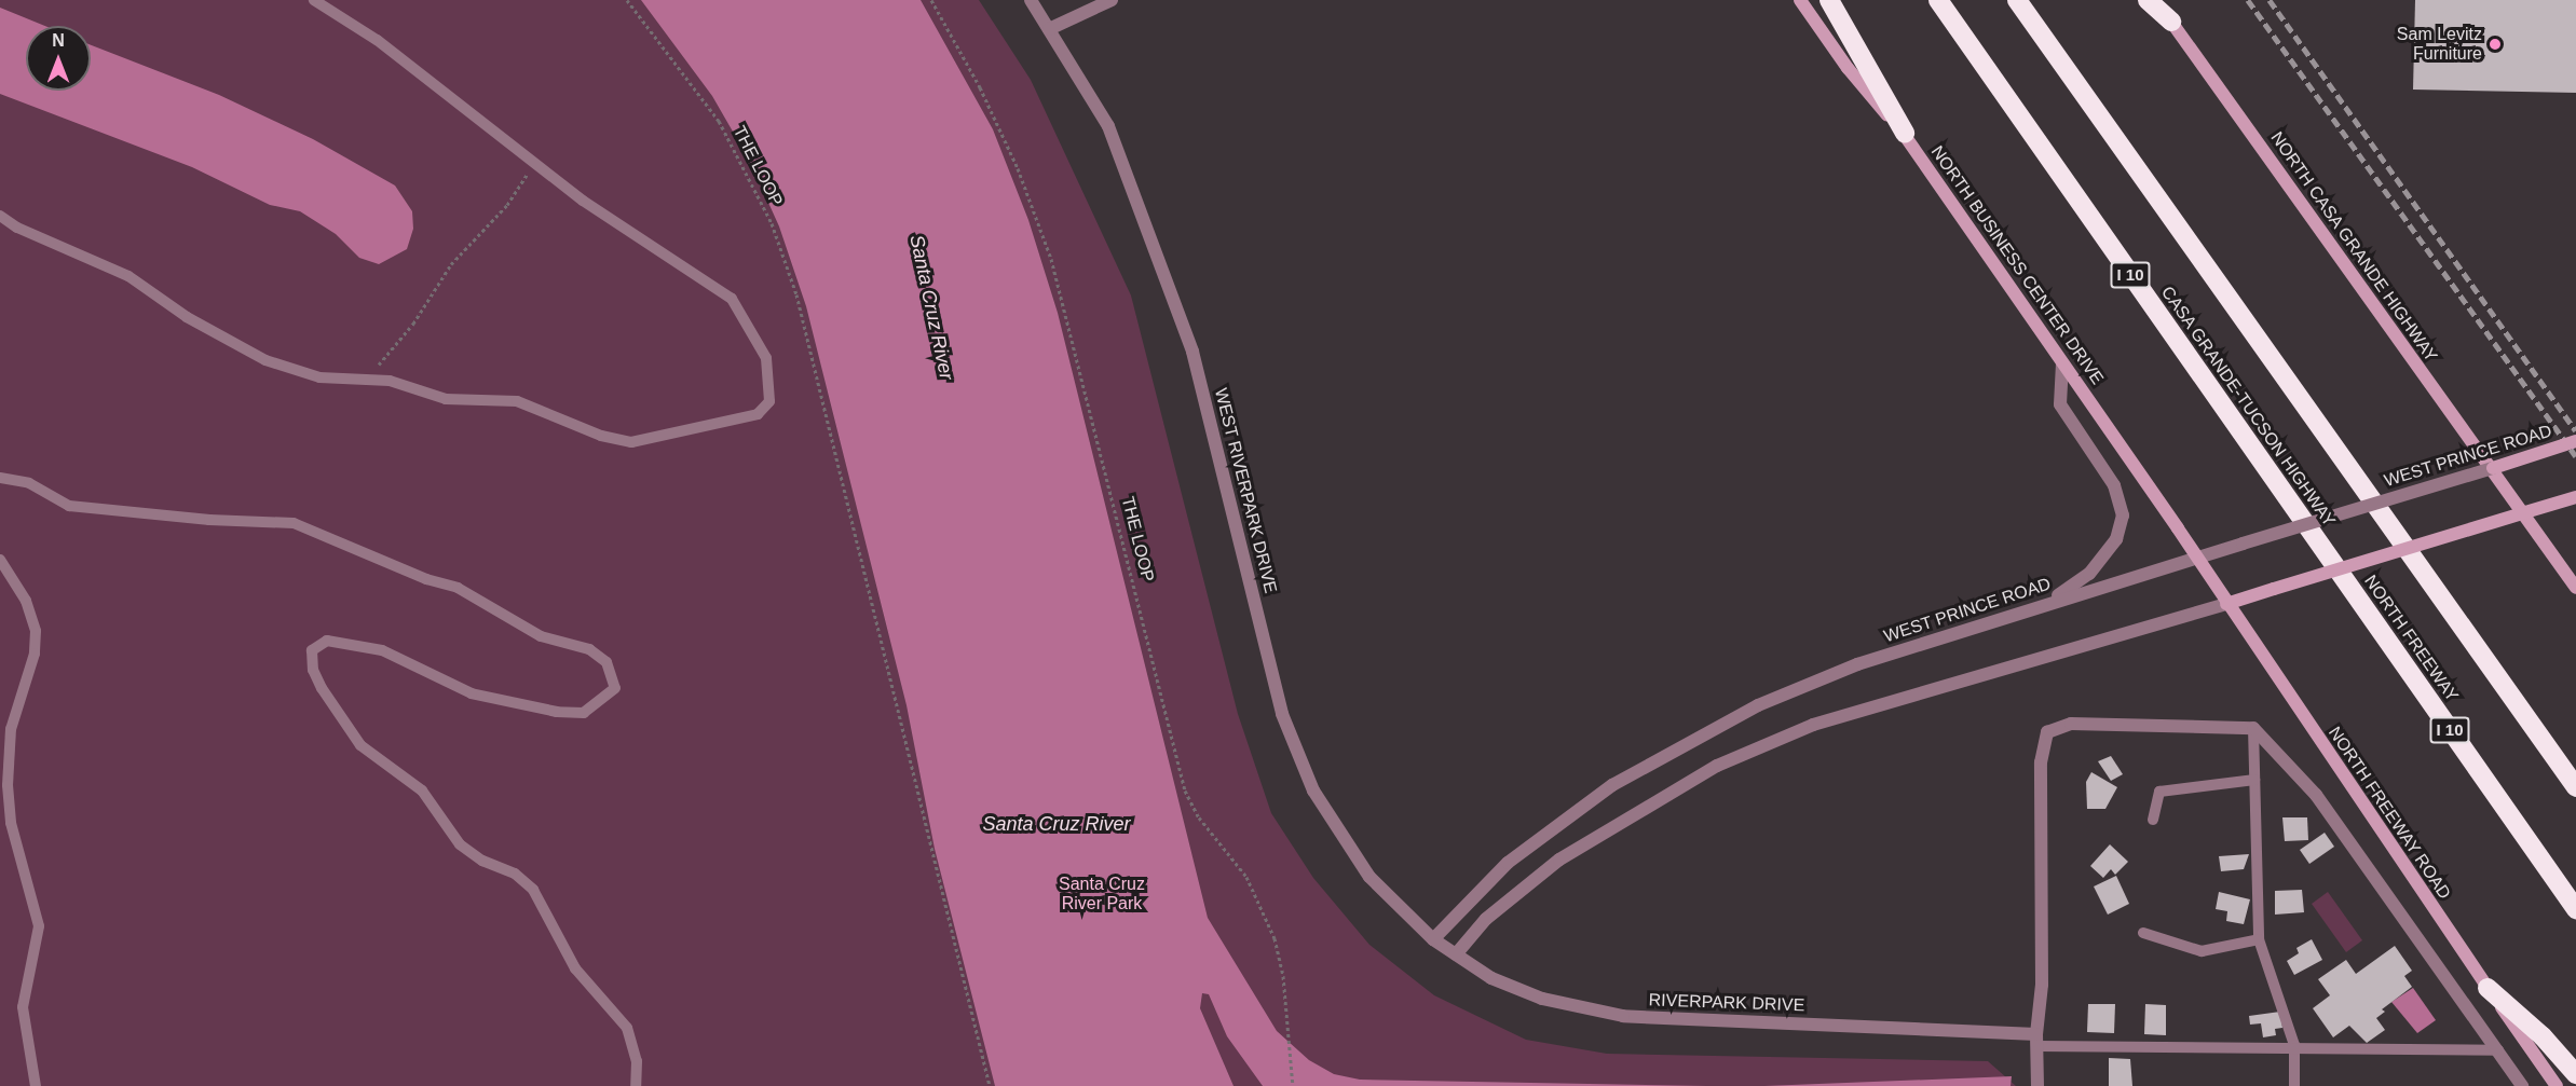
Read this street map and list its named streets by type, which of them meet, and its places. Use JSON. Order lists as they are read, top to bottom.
{
  "streets": {
    "highway": ["I 10", "CASA GRANDE-TUCSON HIGHWAY", "NORTH FREEWAY"],
    "main road": [
      "NORTH CASA GRANDE HIGHWAY",
      "NORTH BUSINESS CENTER DRIVE",
      "WEST PRINCE ROAD",
      "NORTH FREEWAY ROAD"
    ],
    "street": ["WEST RIVERPARK DRIVE", "RIVERPARK DRIVE"],
    "path": ["THE LOOP"]
  },
  "crossings": [
    ["NORTH CASA GRANDE HIGHWAY", "WEST PRINCE ROAD"],
    ["NORTH BUSINESS CENTER DRIVE", "WEST PRINCE ROAD"],
    ["NORTH BUSINESS CENTER DRIVE", "NORTH FREEWAY ROAD"],
    ["CASA GRANDE-TUCSON HIGHWAY", "NORTH FREEWAY"],
    ["WEST PRINCE ROAD", "WEST RIVERPARK DRIVE"],
    ["WEST PRINCE ROAD", "NORTH FREEWAY ROAD"],
    ["WEST PRINCE ROAD", "RIVERPARK DRIVE"],
    ["WEST RIVERPARK DRIVE", "RIVERPARK DRIVE"]
  ],
  "water": ["Santa Cruz River"],
  "parks": ["Santa Cruz River Park"],
  "places": ["Sam Levitz Furniture"],
  "north": "top"
}
